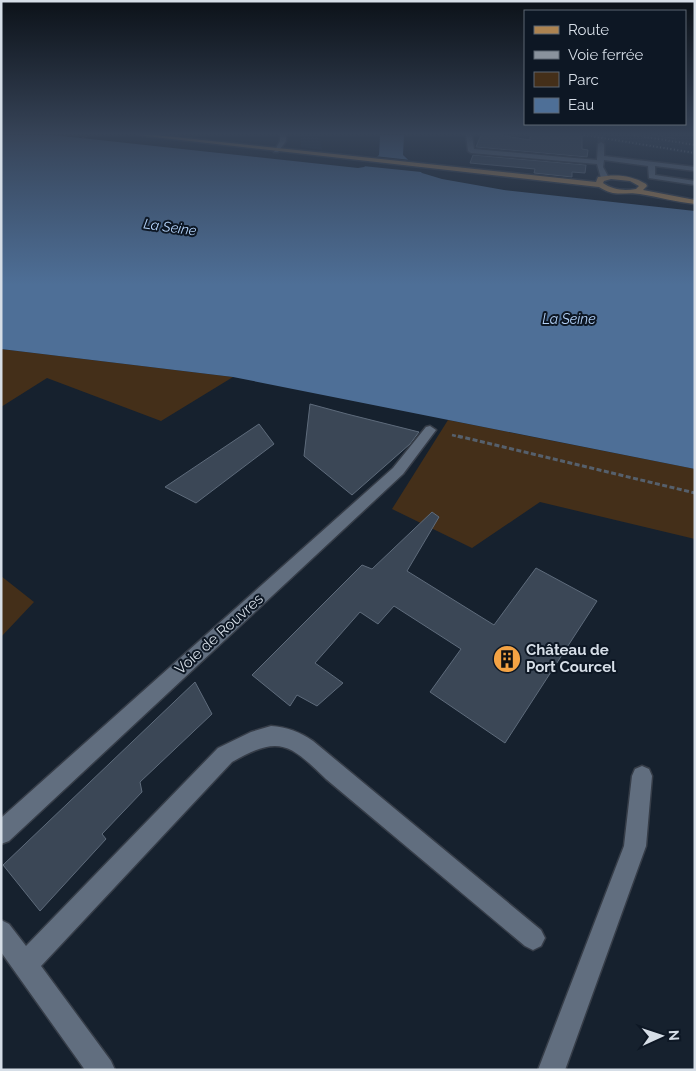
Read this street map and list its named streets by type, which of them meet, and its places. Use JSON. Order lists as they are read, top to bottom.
{
  "streets": {
    "street": ["Voie de Rouvres"]
  },
  "water": ["La Seine"],
  "places": {
    "building": ["Château de Port Courcel"]
  },
  "legend": [
    "Route",
    "Voie ferrée",
    "Parc",
    "Eau"
  ],
  "north": "right"
}
